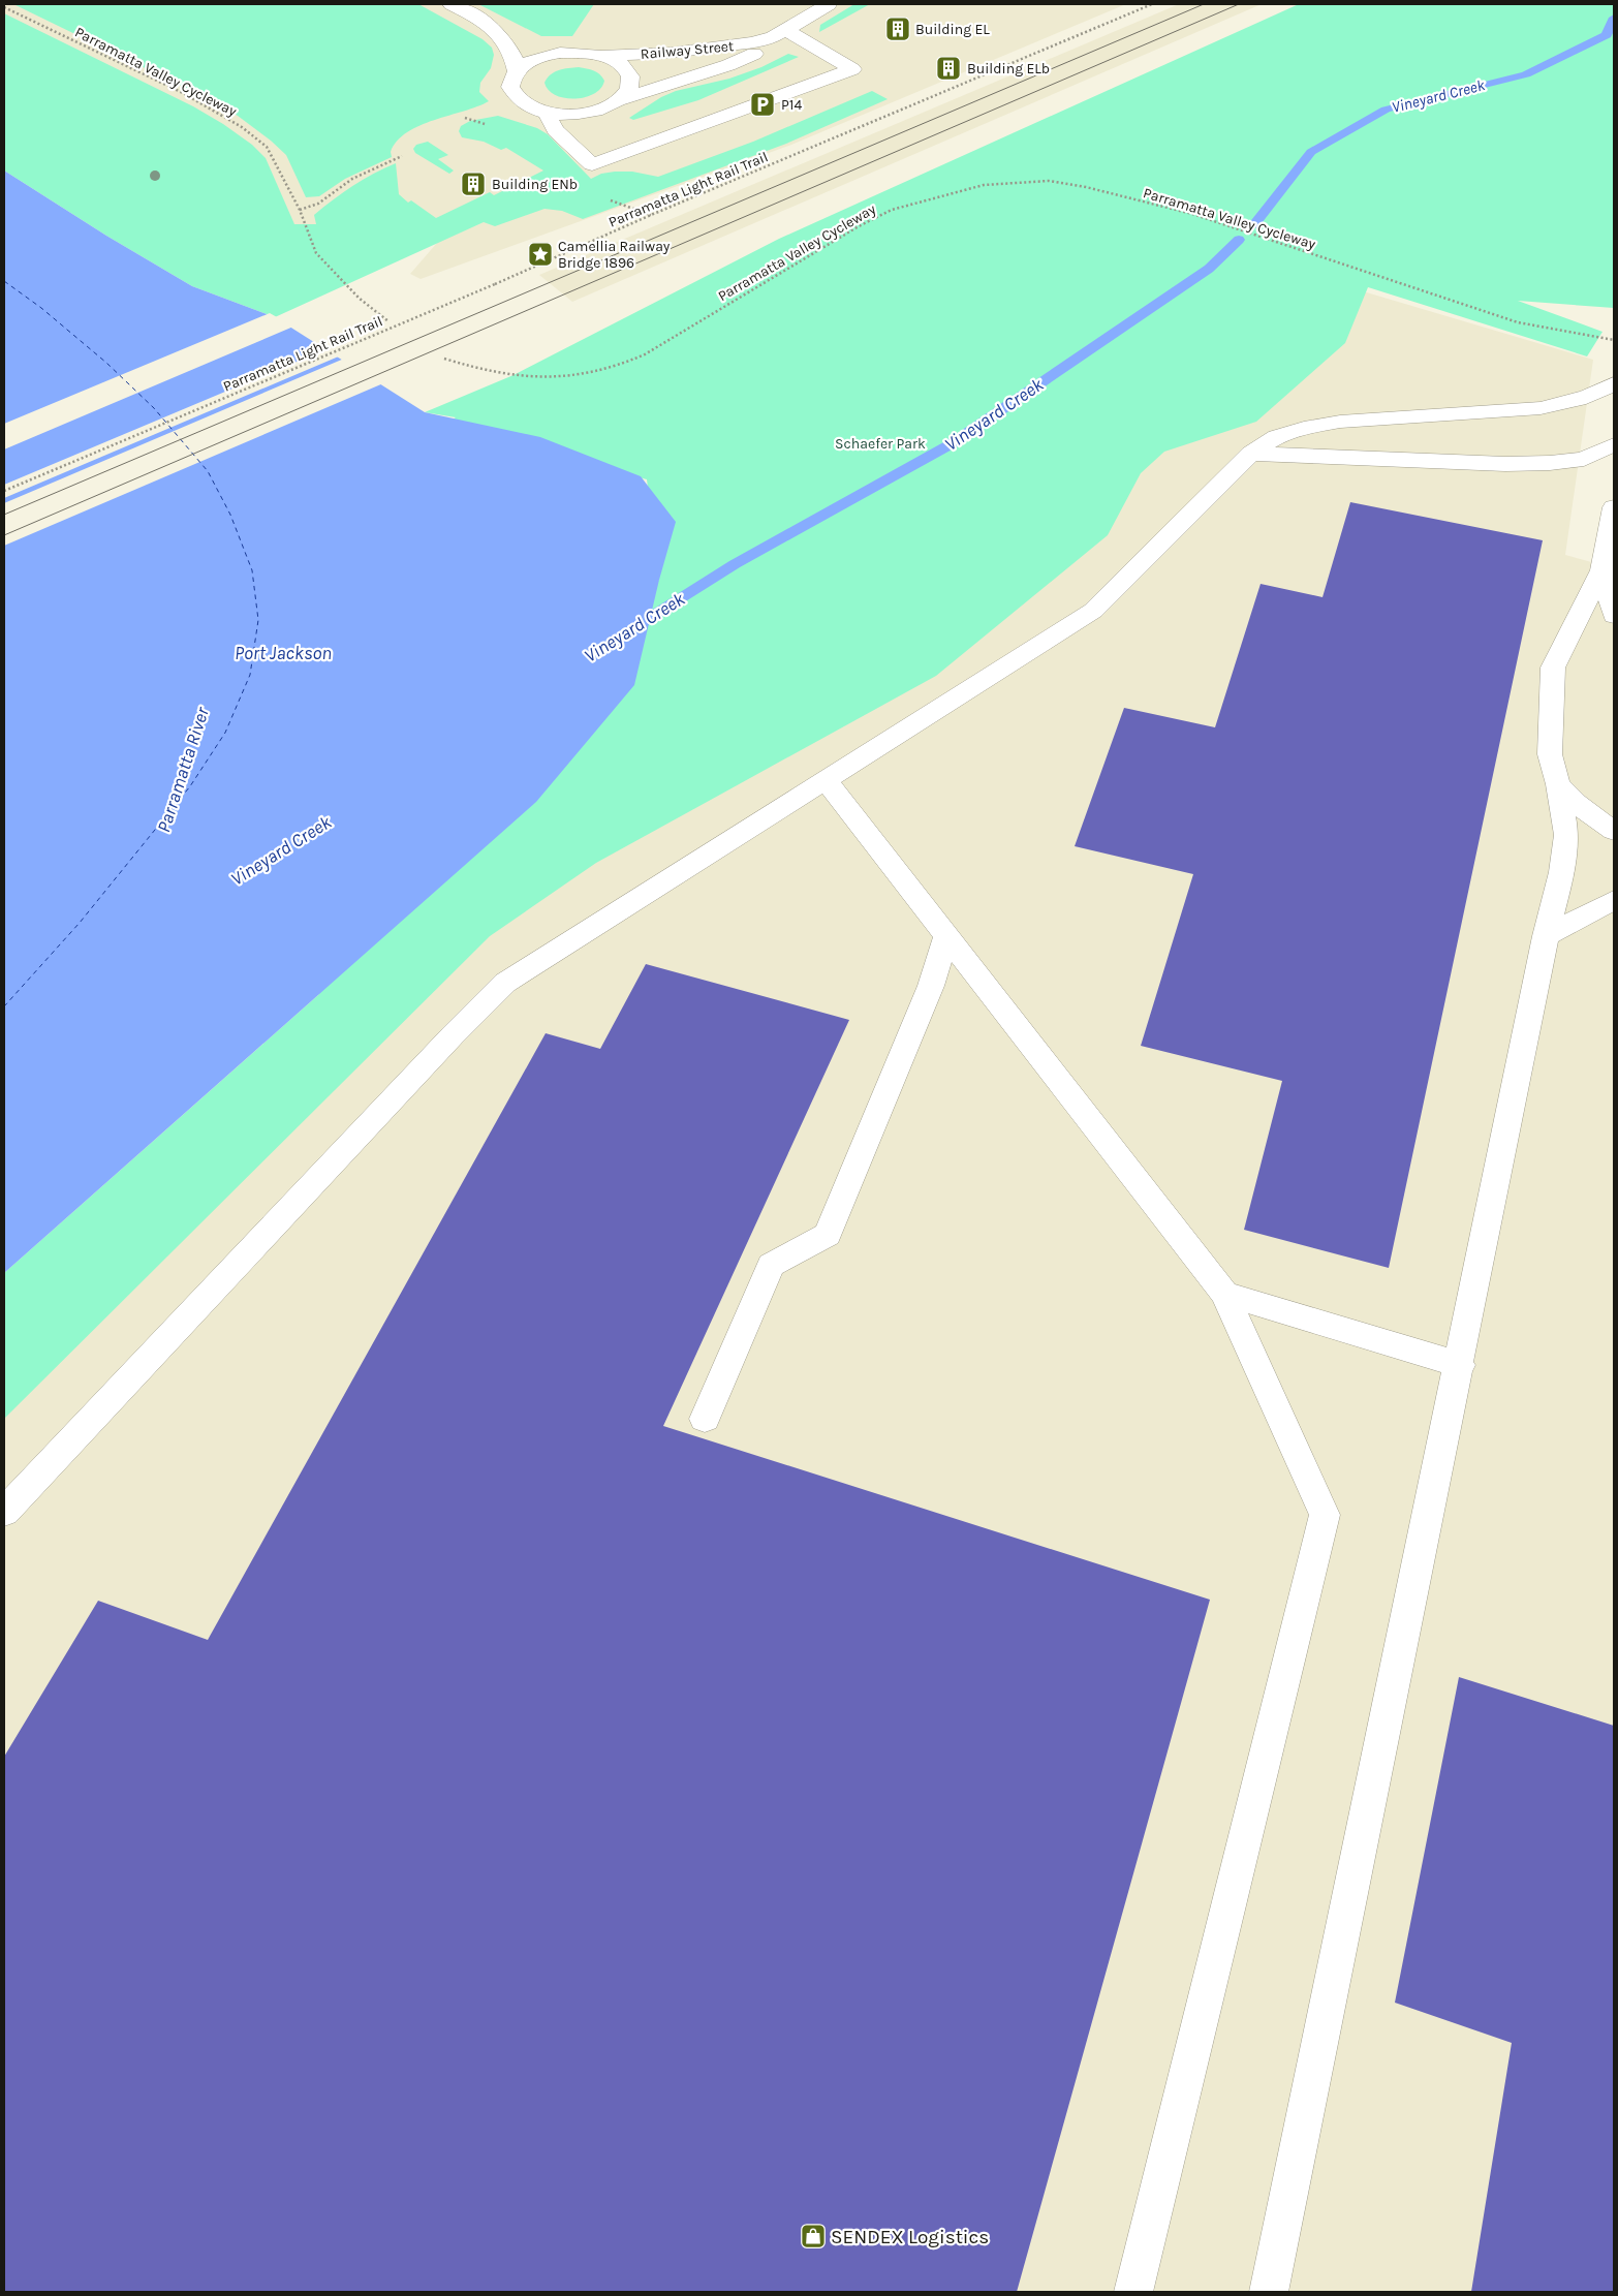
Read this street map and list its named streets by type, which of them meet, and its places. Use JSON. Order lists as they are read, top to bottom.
{
  "streets": {
    "street": ["Railway Street"],
    "path": ["Parramatta Valley Cycleway", "Parramatta Light Rail Trail"]
  },
  "water": ["Vineyard Creek", "Port Jackson", "Parramatta River"],
  "parks": ["Schaefer Park"],
  "places": {
    "building": ["Building EL", "Building ELb", "Building ENb"],
    "parking": ["P14"],
    "place": ["Camellia Railway Bridge 1896"],
    "shop": ["SENDEX Logistics"]
  }
}
